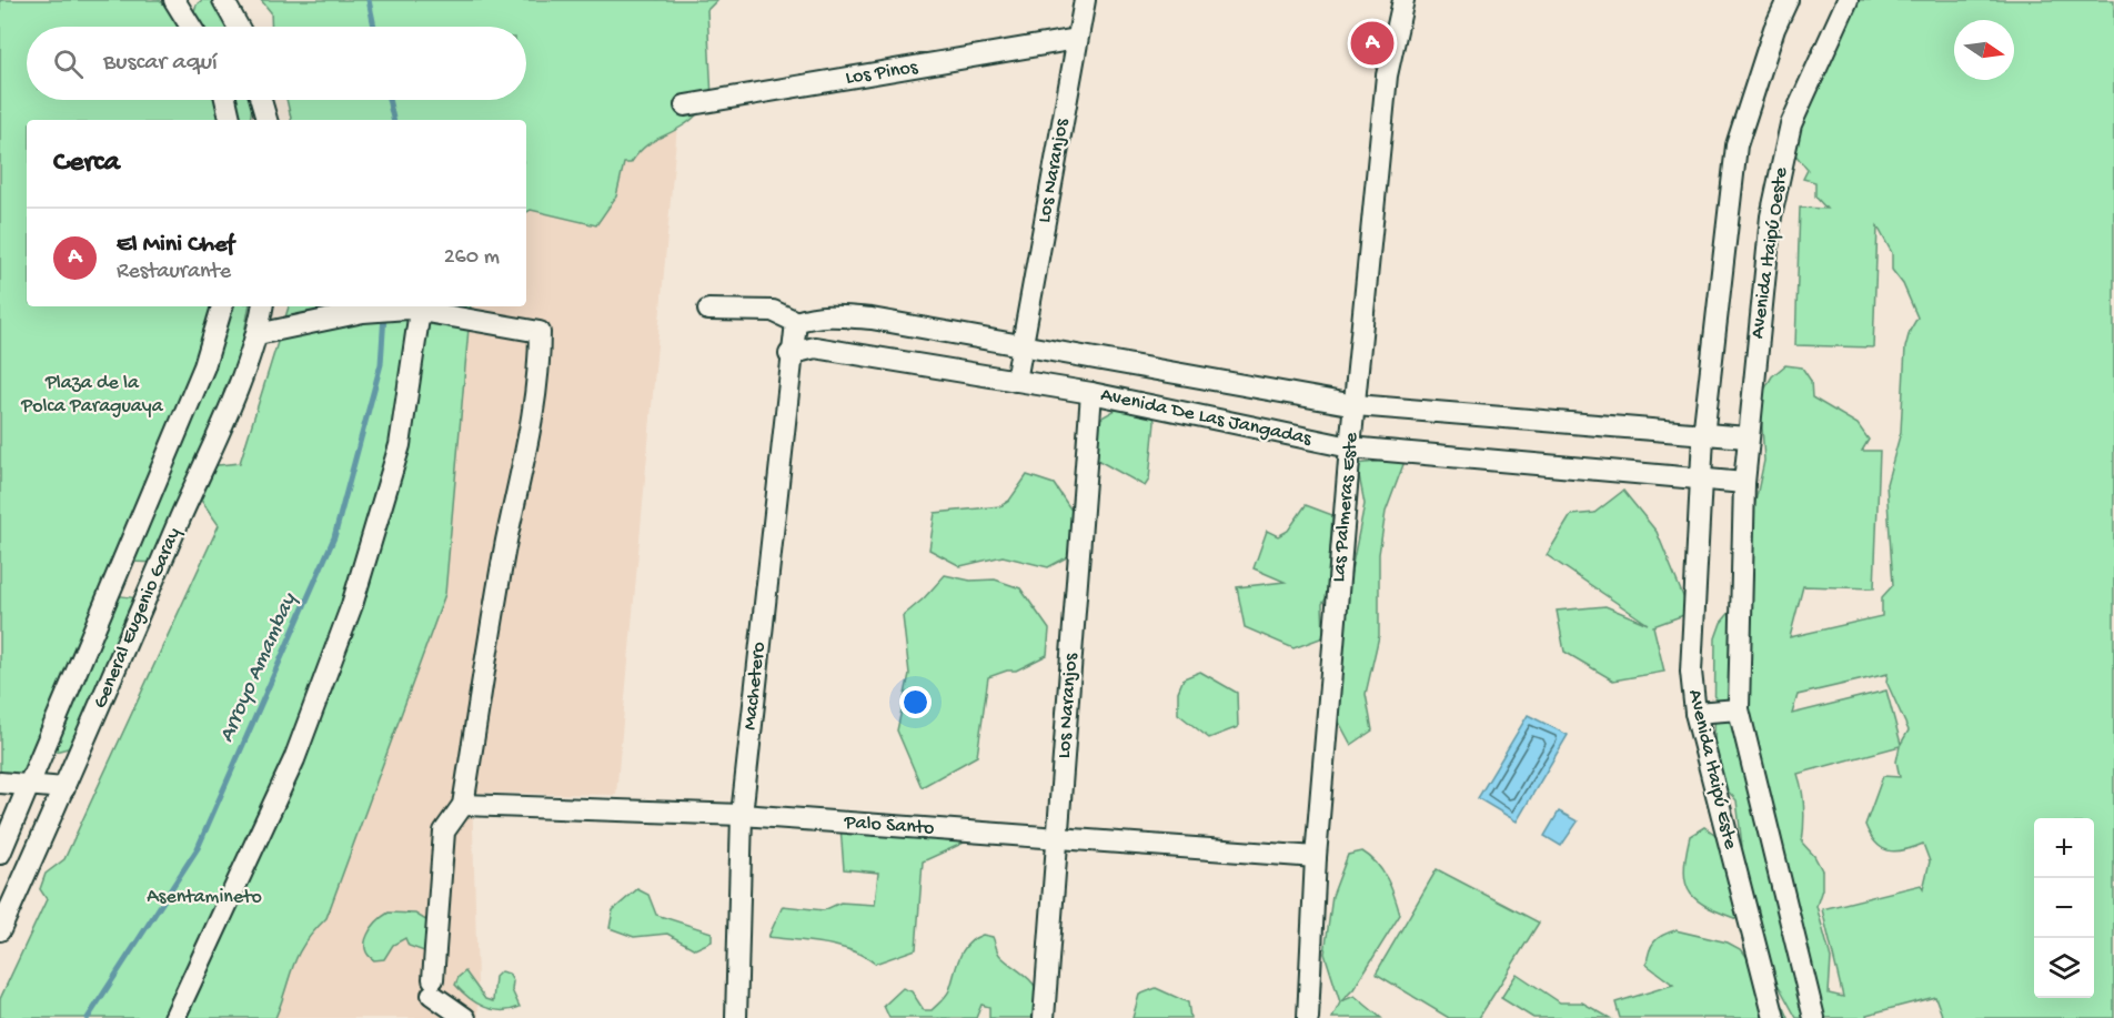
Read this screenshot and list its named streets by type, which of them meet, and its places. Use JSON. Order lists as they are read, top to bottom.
{
  "streets": {
    "street": [
      "Los Pinos",
      "Los Naranjos",
      "Avenida Itaipú Oeste",
      "Avenida De Las Jangadas",
      "Las Palmeras Este",
      "General Eugenio Garay",
      "Machetero",
      "Avenida Itaipú Este",
      "Palo Santo"
    ]
  },
  "crossings": [
    ["Los Pinos", "Los Naranjos"],
    ["Los Naranjos", "Avenida De Las Jangadas"],
    ["Los Naranjos", "Palo Santo"],
    ["Avenida Itaipú Oeste", "Avenida De Las Jangadas"],
    ["Avenida Itaipú Oeste", "Avenida Itaipú Este"],
    ["Avenida De Las Jangadas", "Las Palmeras Este"],
    ["Avenida De Las Jangadas", "Machetero"],
    ["Avenida De Las Jangadas", "Avenida Itaipú Este"],
    ["Las Palmeras Este", "Palo Santo"],
    ["Machetero", "Palo Santo"]
  ],
  "water": ["Arroyo Amambay"],
  "parks": ["Plaza de la Polca Paraguaya", "Asentamineto"],
  "north": "right",
  "page": {
    "pins": "A",
    "search": "Buscar aquí",
    "heading": "Cerca",
    "list": [
      {
        "mark": "A",
        "name": "El Mini Chef",
        "note": "Restaurante",
        "value": "260 m"
      }
    ],
    "map_buttons": ["+", "−"]
  }
}
